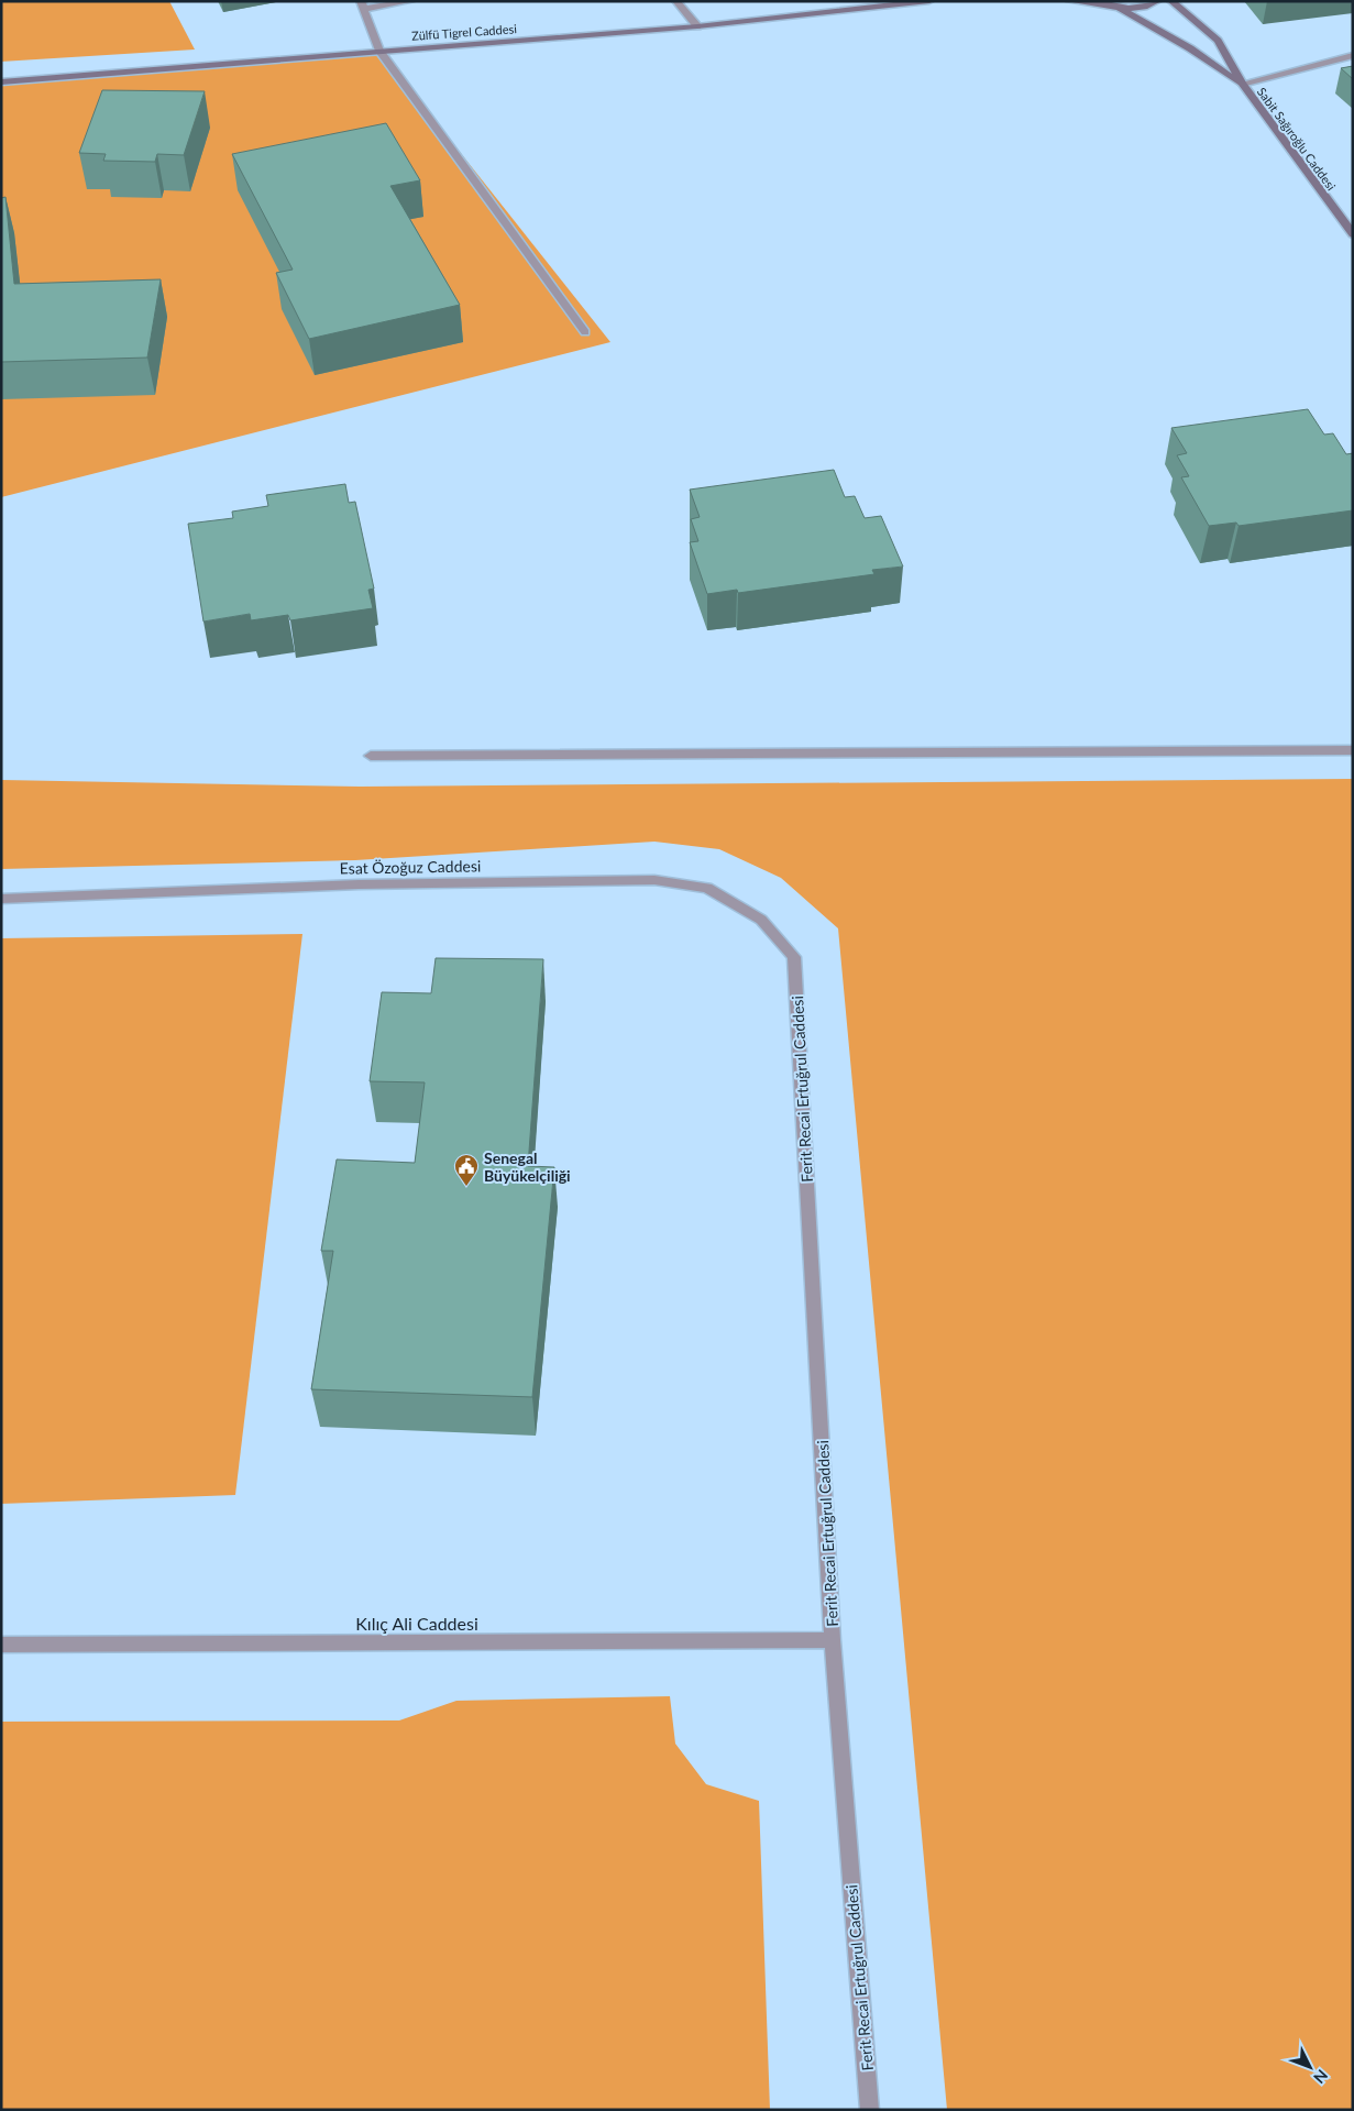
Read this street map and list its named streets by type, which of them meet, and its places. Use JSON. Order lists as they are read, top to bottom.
{
  "streets": {
    "main road": ["Zülfü Tigrel Caddesi", "Sabit Sağıroğlu Caddesi"],
    "street": ["Esat Özoğuz Caddesi", "Ferit Recai Ertuğrul Caddesi", "Kılıç Ali Caddesi"]
  },
  "crossings": [
    ["Esat Özoğuz Caddesi", "Ferit Recai Ertuğrul Caddesi"],
    ["Ferit Recai Ertuğrul Caddesi", "Kılıç Ali Caddesi"]
  ],
  "places": {
    "public building": ["Senegal Büyükelçiliği"]
  },
  "north": "bottom right"
}
